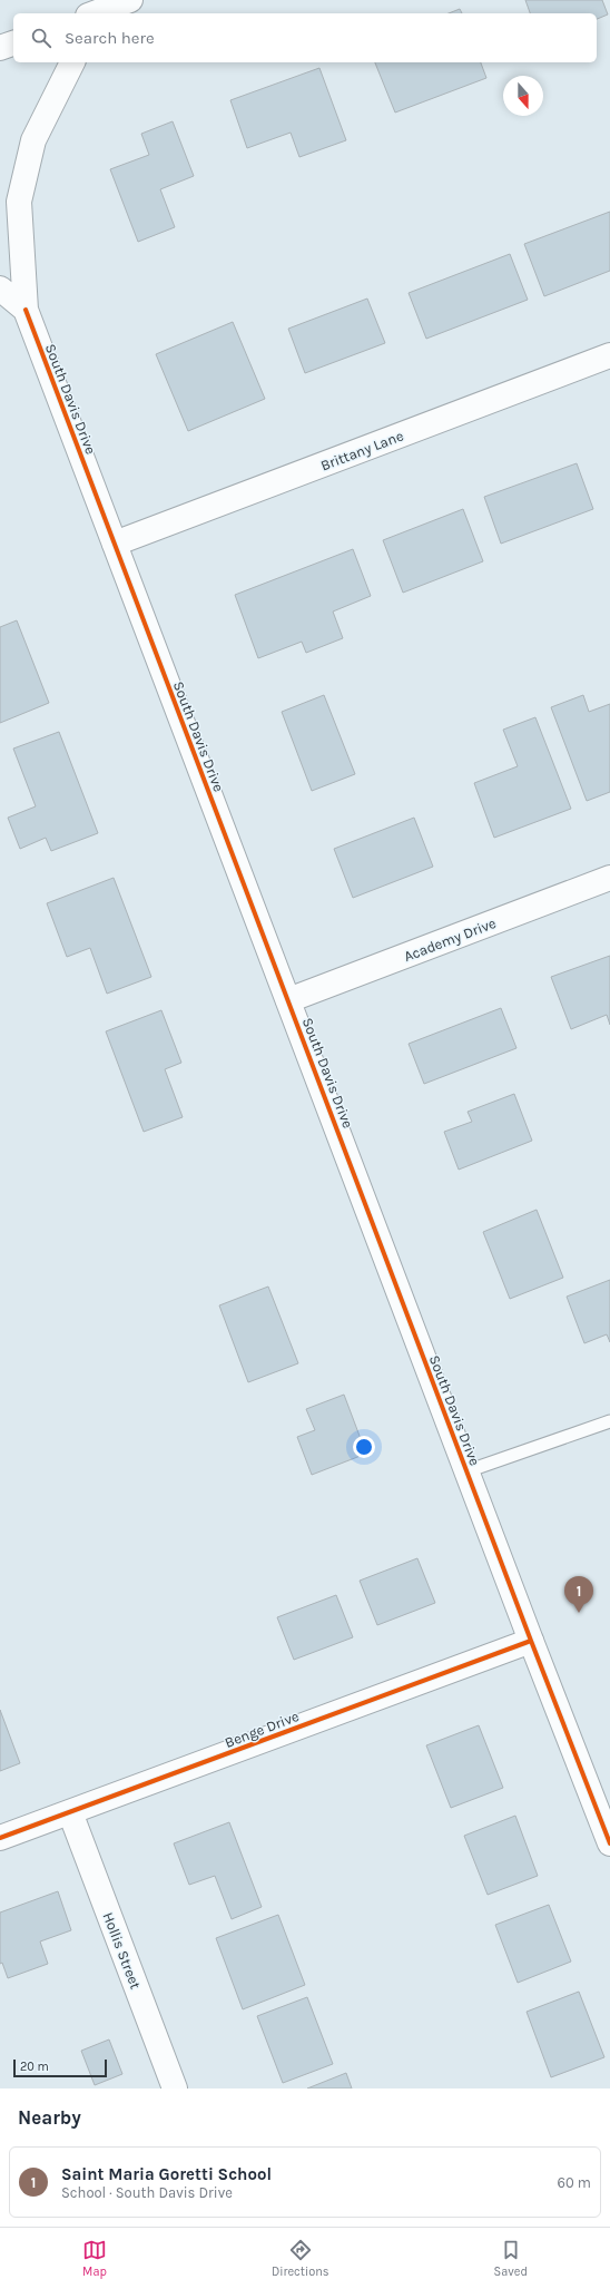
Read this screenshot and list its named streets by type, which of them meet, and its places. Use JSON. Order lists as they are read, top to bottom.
{
  "streets": {
    "street": [
      "South Davis Drive",
      "Brittany Lane",
      "Academy Drive",
      "Benge Drive",
      "Hollis Street"
    ]
  },
  "crossings": [
    ["South Davis Drive", "Brittany Lane"],
    ["South Davis Drive", "Academy Drive"],
    ["South Davis Drive", "Benge Drive"],
    ["Benge Drive", "Hollis Street"]
  ],
  "scale_bar": "20 m",
  "north": "bottom",
  "page": {
    "search": "Search here",
    "pins": "1",
    "scale": "20 m",
    "heading": "Nearby",
    "list": [
      {
        "mark": "1",
        "name": "Saint Maria Goretti School",
        "note": "School · South Davis Drive",
        "value": "60 m"
      }
    ],
    "nav": ["Map", "Directions", "Saved"]
  }
}
